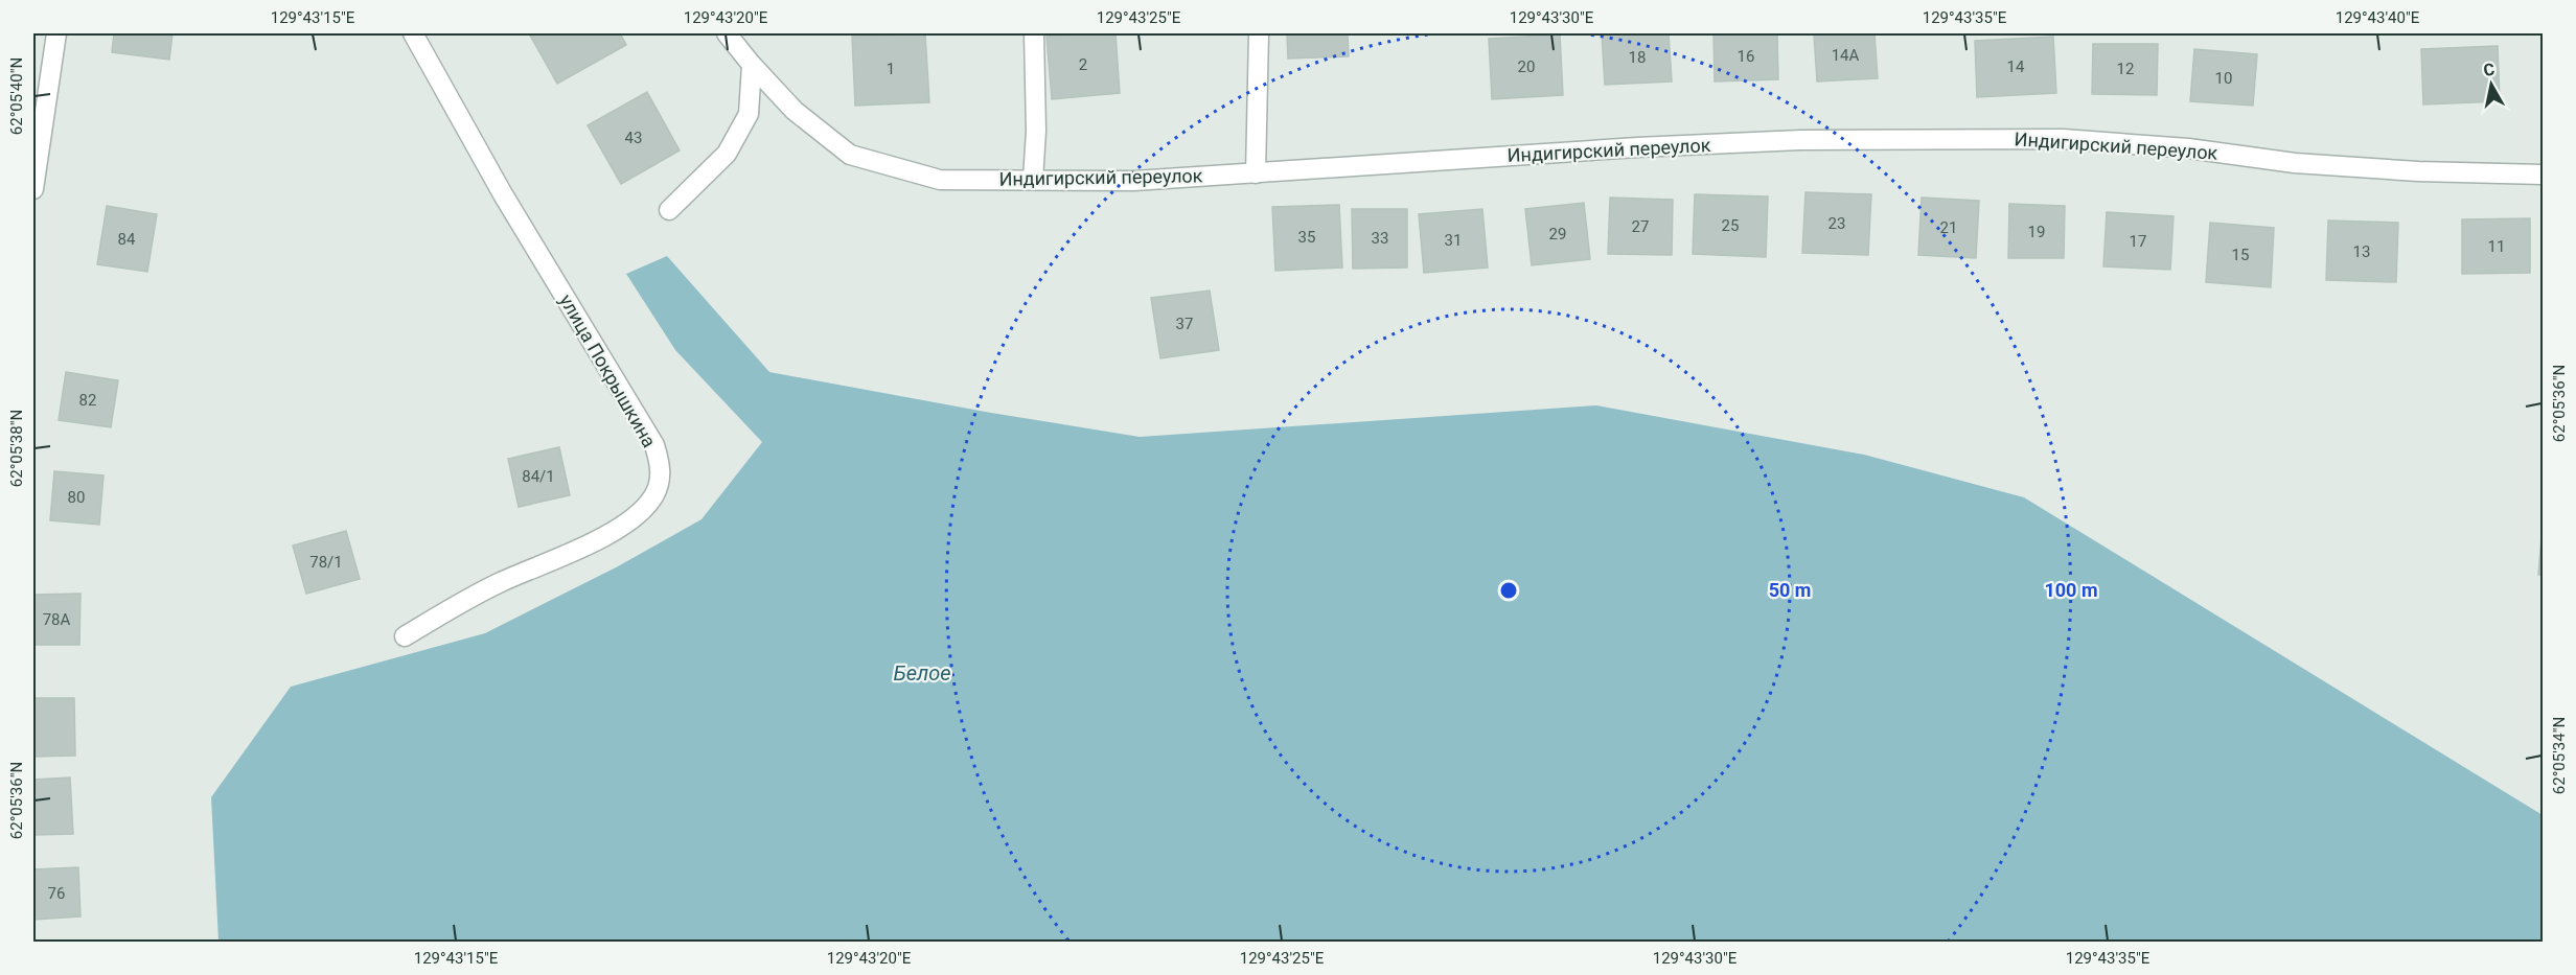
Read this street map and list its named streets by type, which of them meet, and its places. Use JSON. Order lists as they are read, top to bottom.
{
  "streets": {
    "street": ["Индигирский переулок", "улица Покрышкина"]
  },
  "water": ["Белое"],
  "house_numbers": [
    "14А",
    "16",
    "18",
    "2",
    "20",
    "14",
    "1",
    "12",
    "10",
    "43",
    "23",
    "25",
    "27",
    "21",
    "19",
    "29",
    "35",
    "33",
    "84",
    "31",
    "17",
    "11",
    "13",
    "15",
    "37",
    "82",
    "84/1",
    "80",
    "78/1",
    "78А",
    "76"
  ],
  "north": "top",
  "coordinates": [
    "129°43'15\"E",
    "129°43'20\"E",
    "129°43'25\"E",
    "129°43'30\"E",
    "129°43'35\"E",
    "129°43'40\"E",
    "62°05'40\"N",
    "62°05'36\"N",
    "62°05'38\"N",
    "62°05'34\"N"
  ],
  "rings": ["50 m", "100 m"]
}
